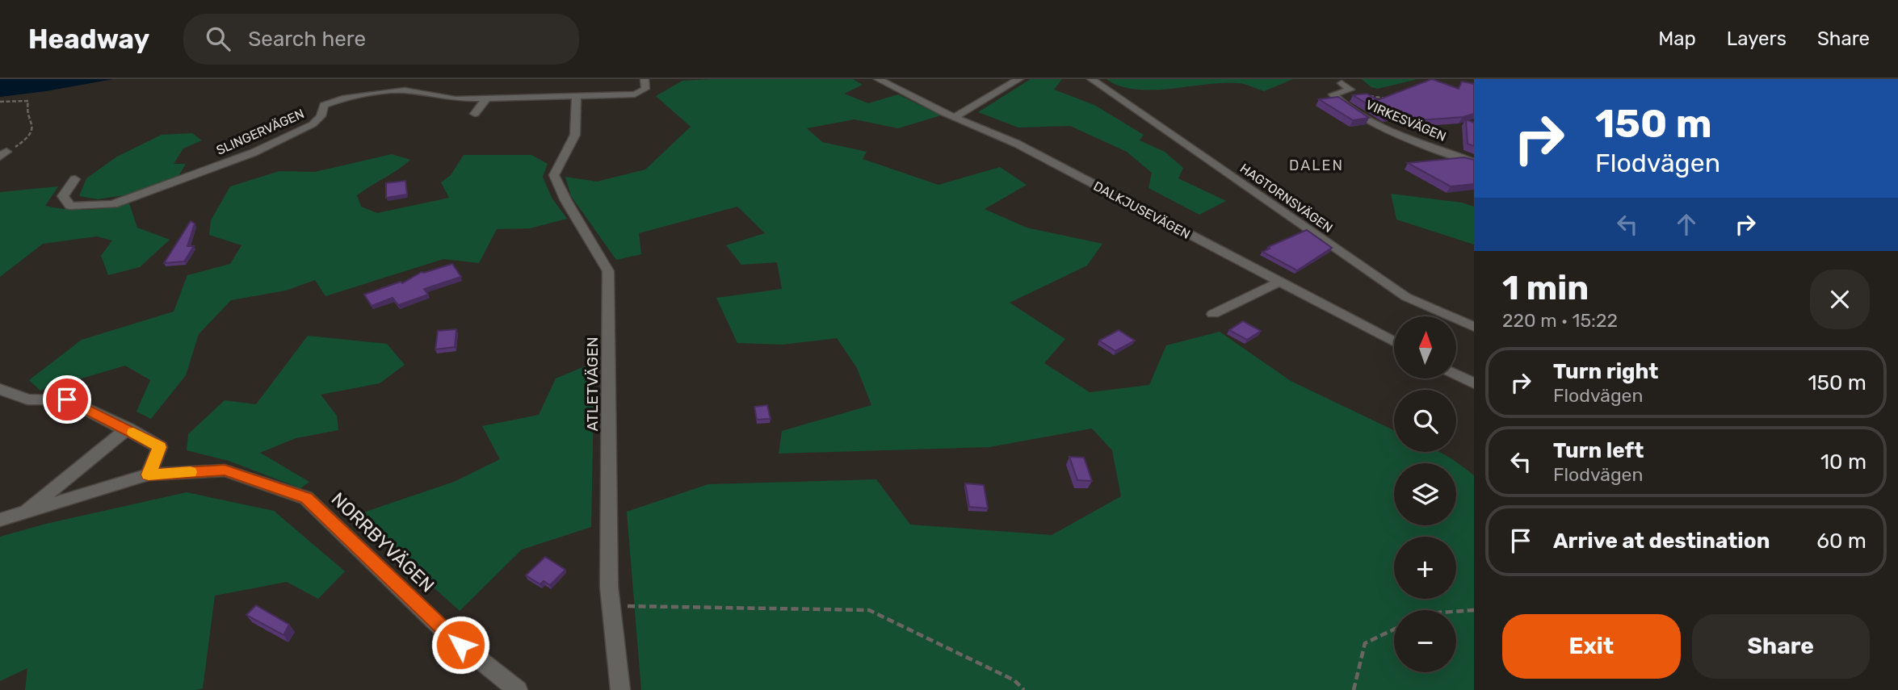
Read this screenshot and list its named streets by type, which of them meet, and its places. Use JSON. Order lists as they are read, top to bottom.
{
  "streets": {
    "street": [
      "VIRKESVÄGEN",
      "SLINGERVÄGEN",
      "HAGTORNSVÄGEN",
      "DALKJUSEVÄGEN",
      "ATLETVÄGEN",
      "NORRBYVÄGEN"
    ]
  },
  "crossings": [
    ["SLINGERVÄGEN", "ATLETVÄGEN"]
  ],
  "districts": ["DALEN"],
  "north": "top",
  "page": {
    "header": "Headway",
    "search": "Search here",
    "nav": ["Map", "Layers", "Share"],
    "turn": ["150 m", "Flodvägen"],
    "heading": ["1 min", "220 m · 15:22"],
    "map_buttons": ["+", "−"],
    "list": [
      {
        "name": "Turn right",
        "note": "Flodvägen",
        "value": "150 m"
      },
      {
        "name": "Turn left",
        "note": "Flodvägen",
        "value": "10 m"
      },
      {
        "name": "Arrive at destination",
        "value": "60 m"
      }
    ],
    "buttons": ["Exit", "Share"]
  }
}
